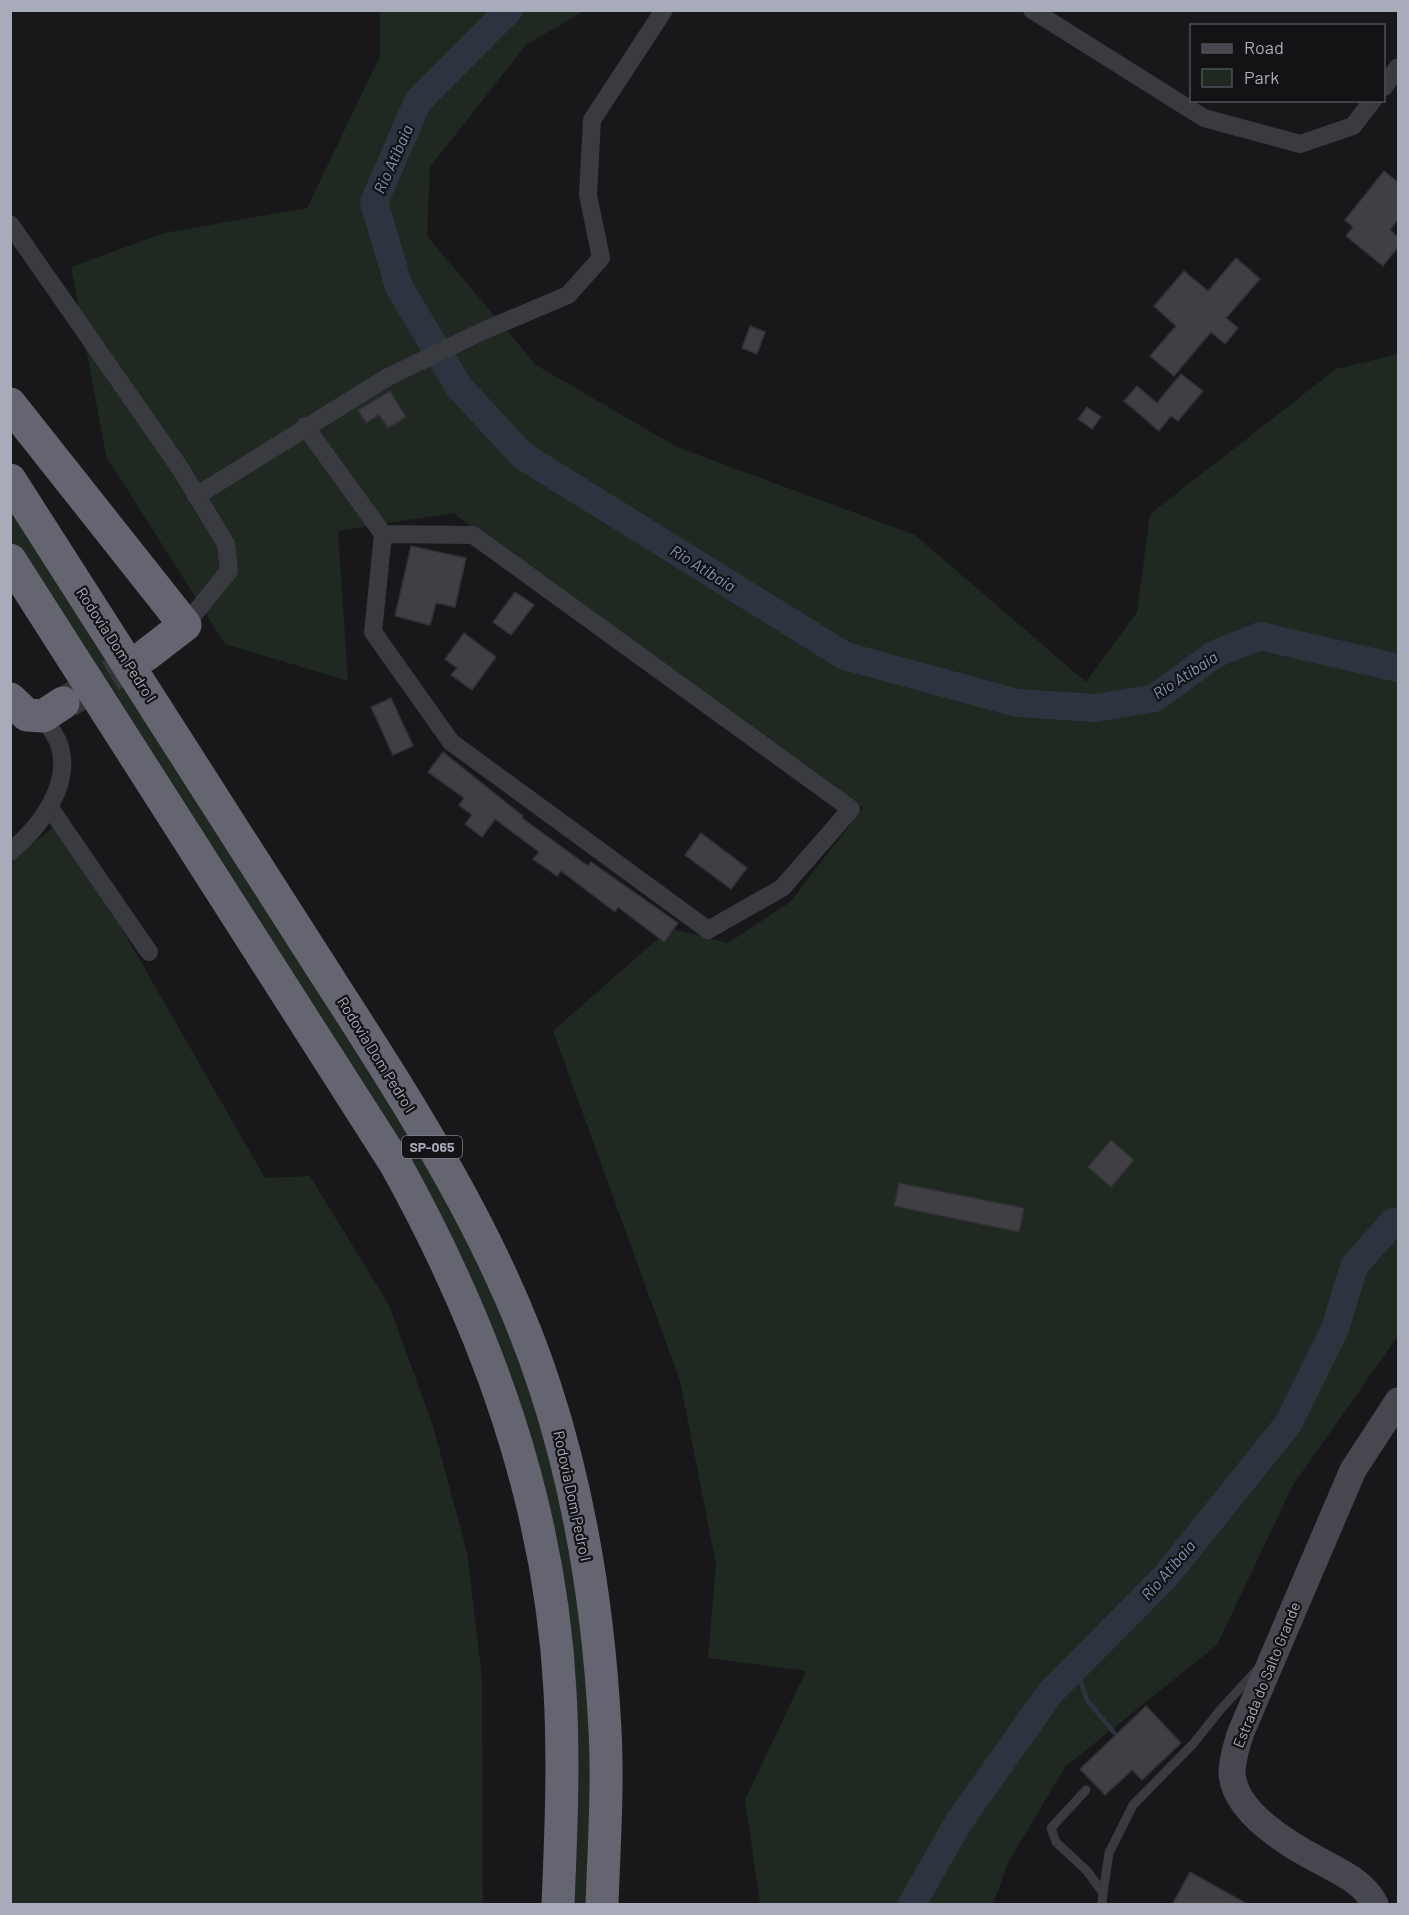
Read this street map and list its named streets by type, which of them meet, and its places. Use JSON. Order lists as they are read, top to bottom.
{
  "streets": {
    "highway": ["Rodovia Dom Pedro I", "SP-065"],
    "street": ["Estrada do Salto Grande"]
  },
  "water": ["Rio Atibaia"],
  "legend": ["Road", "Park"]
}
